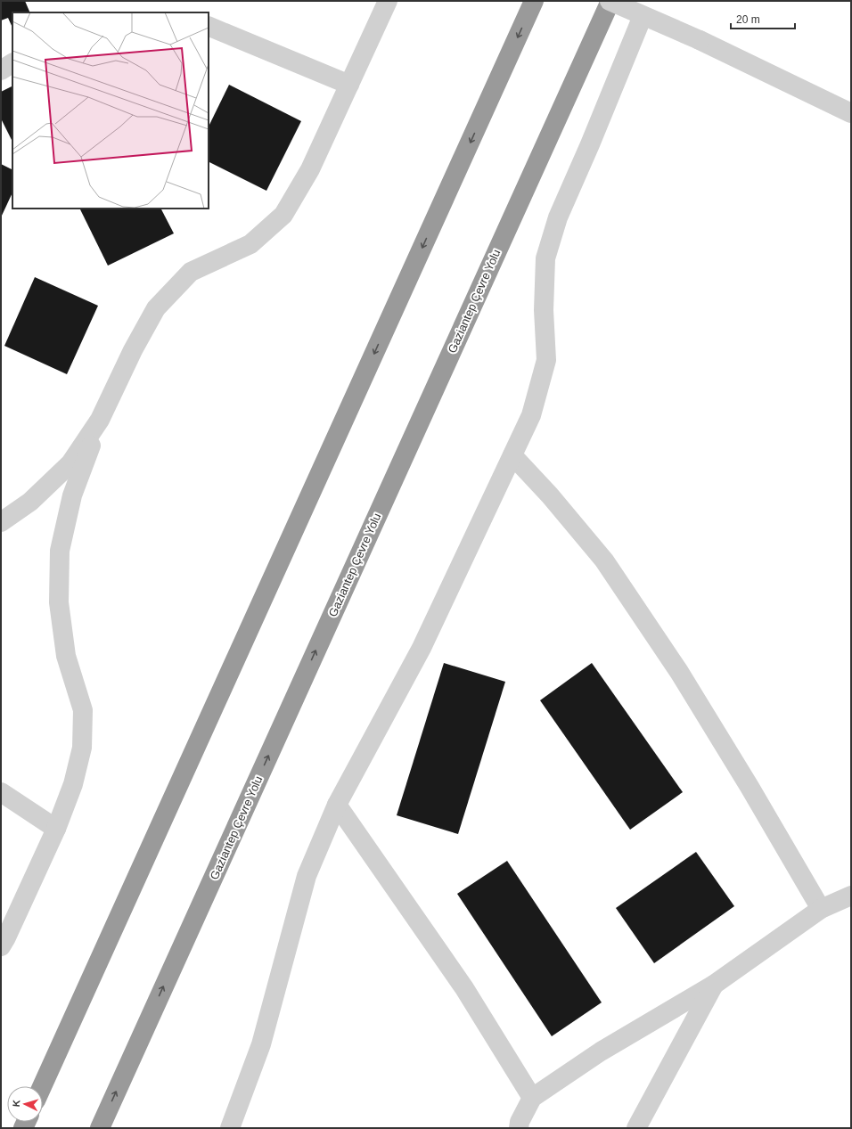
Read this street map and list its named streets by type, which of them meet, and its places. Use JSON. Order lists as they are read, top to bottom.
{
  "streets": {
    "highway": ["Gaziantep Çevre Yolu"]
  },
  "scale_bar": "20 m",
  "north": "left"
}
